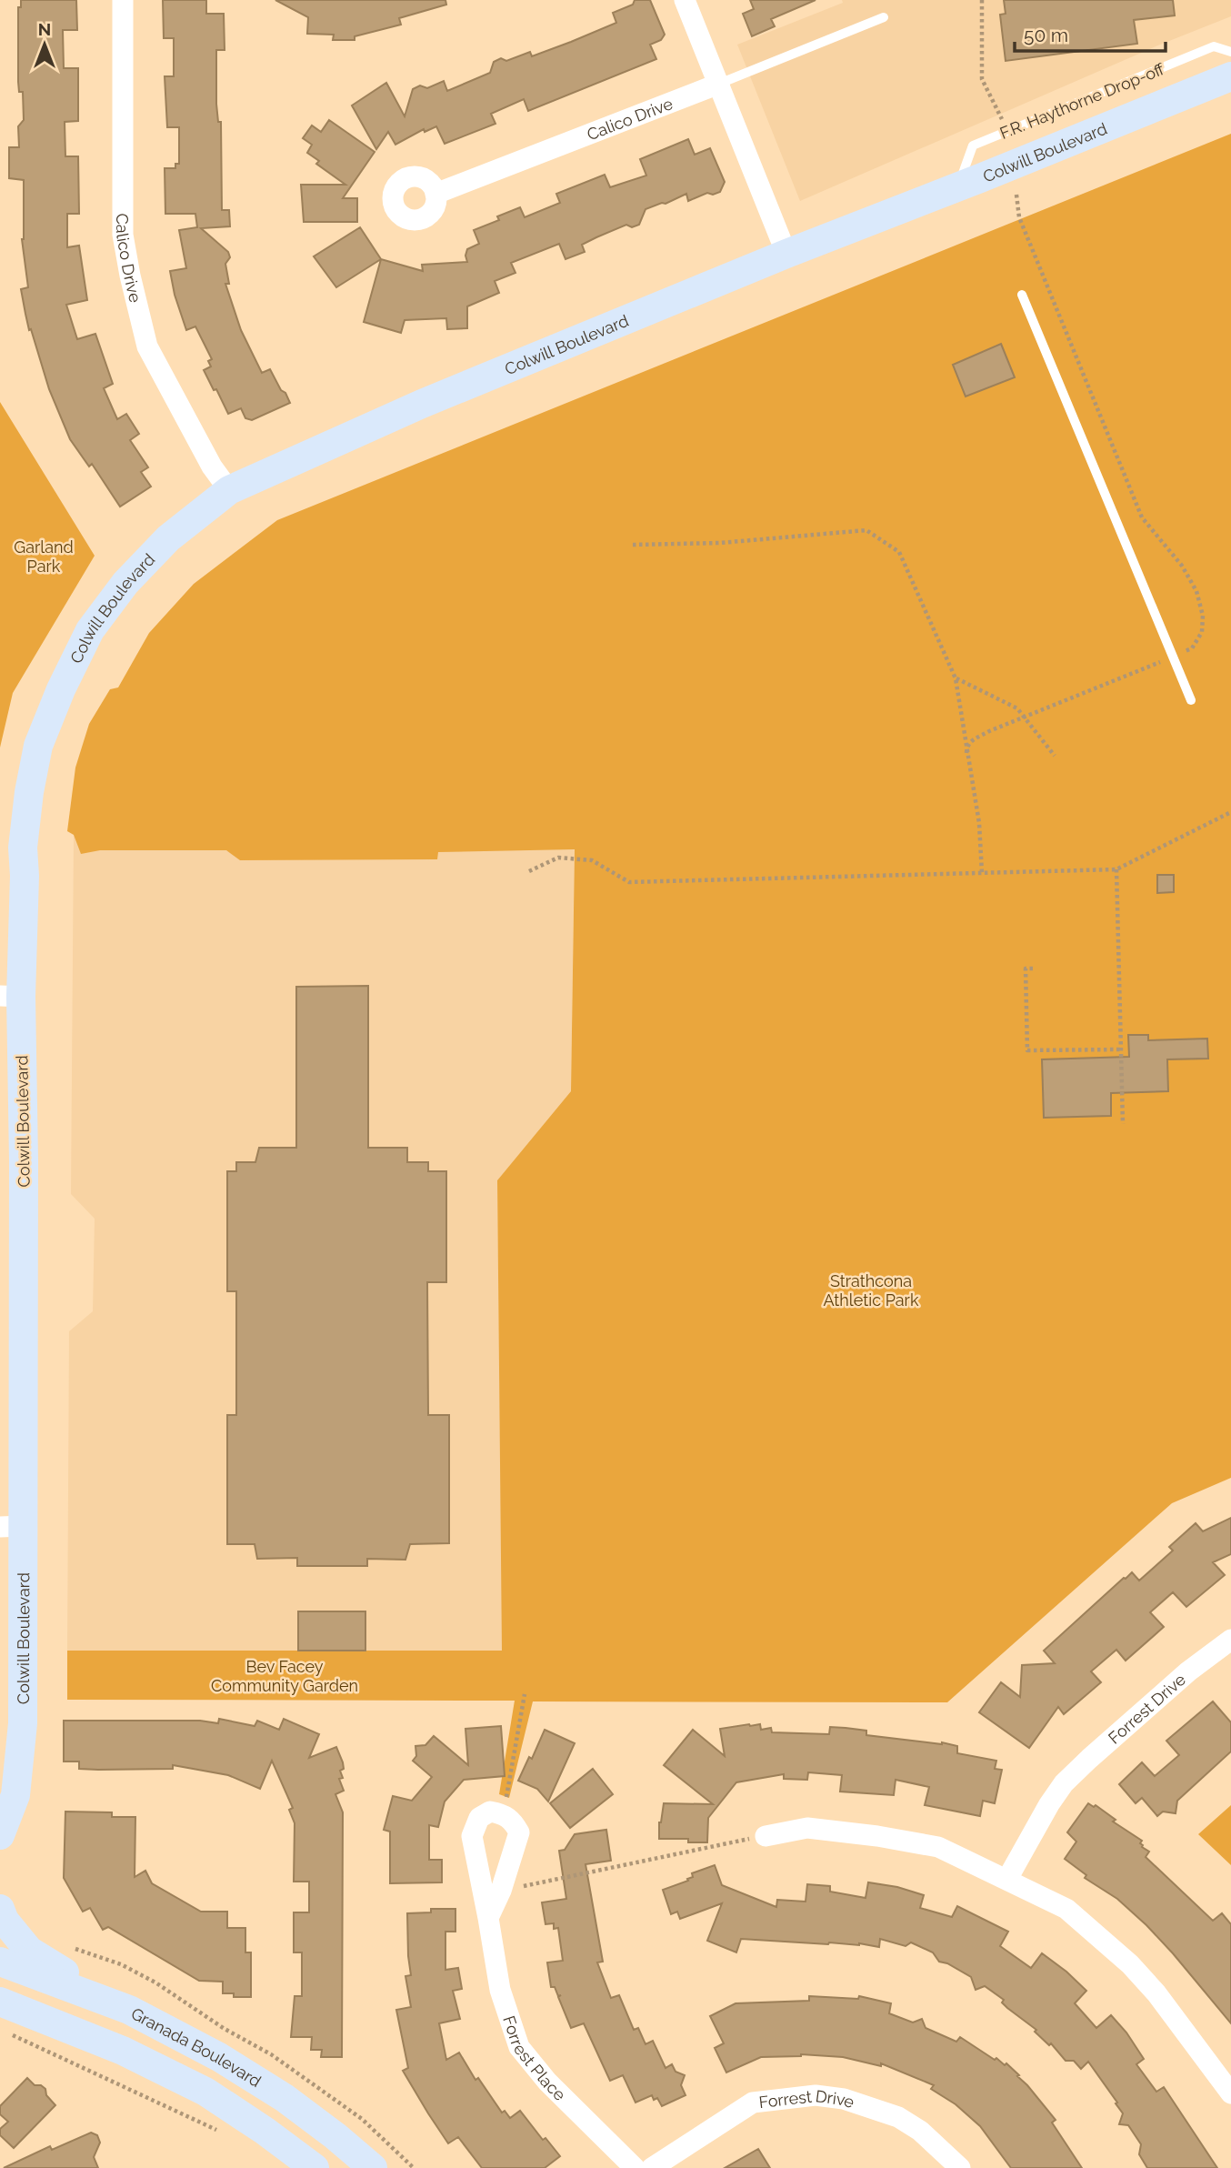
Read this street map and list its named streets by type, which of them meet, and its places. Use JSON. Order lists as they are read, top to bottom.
{
  "streets": {
    "street": [
      "Calico Drive",
      "Colwill Boulevard",
      "Forrest Drive",
      "Granada Boulevard",
      "Forrest Place"
    ],
    "lane": ["F.R. Haythorne Drop-off"]
  },
  "crossings": [
    ["F.R. Haythorne Drop-off", "Colwill Boulevard"],
    ["Calico Drive", "Colwill Boulevard"]
  ],
  "parks": ["Garland Park", "Strathcona Athletic Park", "Bev Facey Community Garden"],
  "scale_bar": "50 m",
  "north": "top"
}
